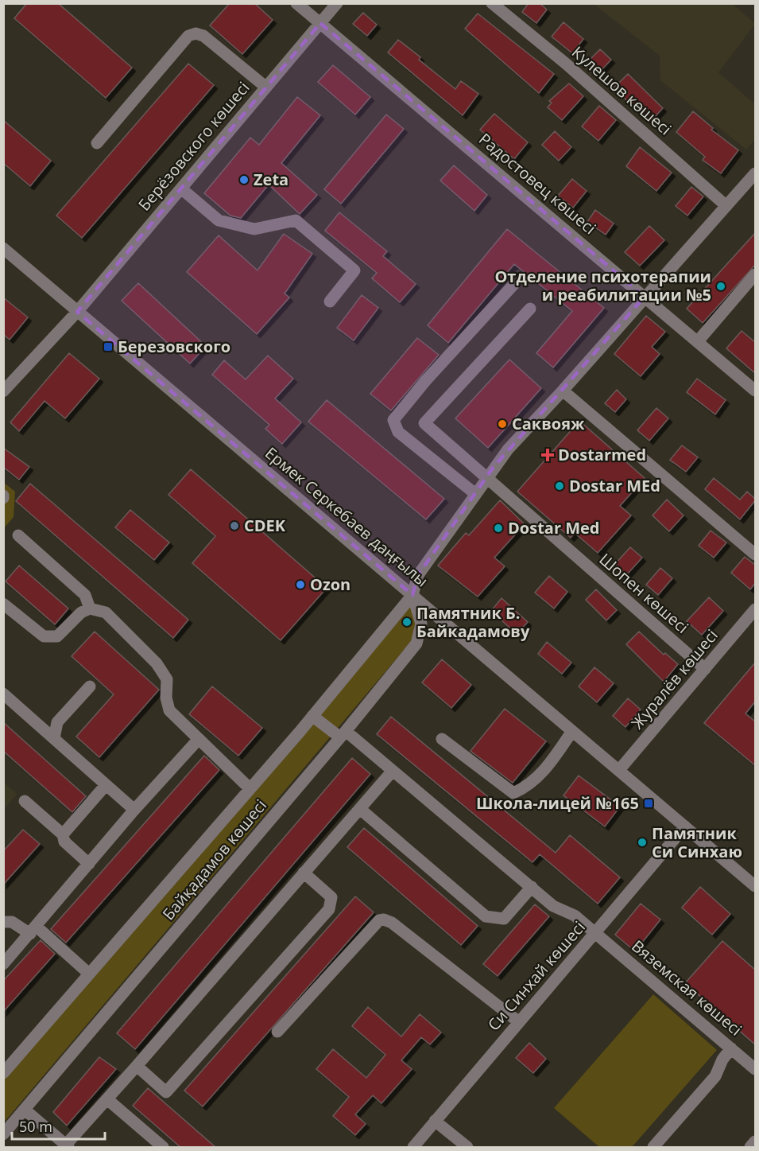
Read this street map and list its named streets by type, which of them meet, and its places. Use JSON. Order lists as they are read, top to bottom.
{
  "streets": {
    "street": [
      "Кулешов көшесі",
      "Берёзовского көшесі",
      "Радостовец көшесі",
      "Ермек Серкебаев даңғылы",
      "Шопен көшесі",
      "Журалёв көшесі",
      "Байқадамов көшесі",
      "Си Синхай көшесі",
      "Вяземская көшесі"
    ]
  },
  "crossings": [
    ["Кулешов көшесі", "Байқадамов көшесі"],
    ["Берёзовского көшесі", "Радостовец көшесі"],
    ["Берёзовского көшесі", "Ермек Серкебаев даңғылы"],
    ["Радостовец көшесі", "Байқадамов көшесі"],
    ["Ермек Серкебаев даңғылы", "Журалёв көшесі"],
    ["Ермек Серкебаев даңғылы", "Байқадамов көшесі"],
    ["Ермек Серкебаев даңғылы", "Си Синхай көшесі"],
    ["Шопен көшесі", "Журалёв көшесі"],
    ["Шопен көшесі", "Байқадамов көшесі"],
    ["Байқадамов көшесі", "Вяземская көшесі"],
    ["Си Синхай көшесі", "Вяземская көшесі"]
  ],
  "places": {
    "other": [
      "Zeta",
      "Отделение психотерапии и реабилитации №5",
      "Саквояж",
      "Dostar MEd",
      "CDEK",
      "Dostar Med",
      "Ozon",
      "Памятник Б. Байкадамову",
      "Памятник Си Синхаю"
    ],
    "transit": ["Березовского", "Школа-лицей №165"],
    "health": ["Dostarmed"]
  },
  "scale_bar": "50 m"
}
